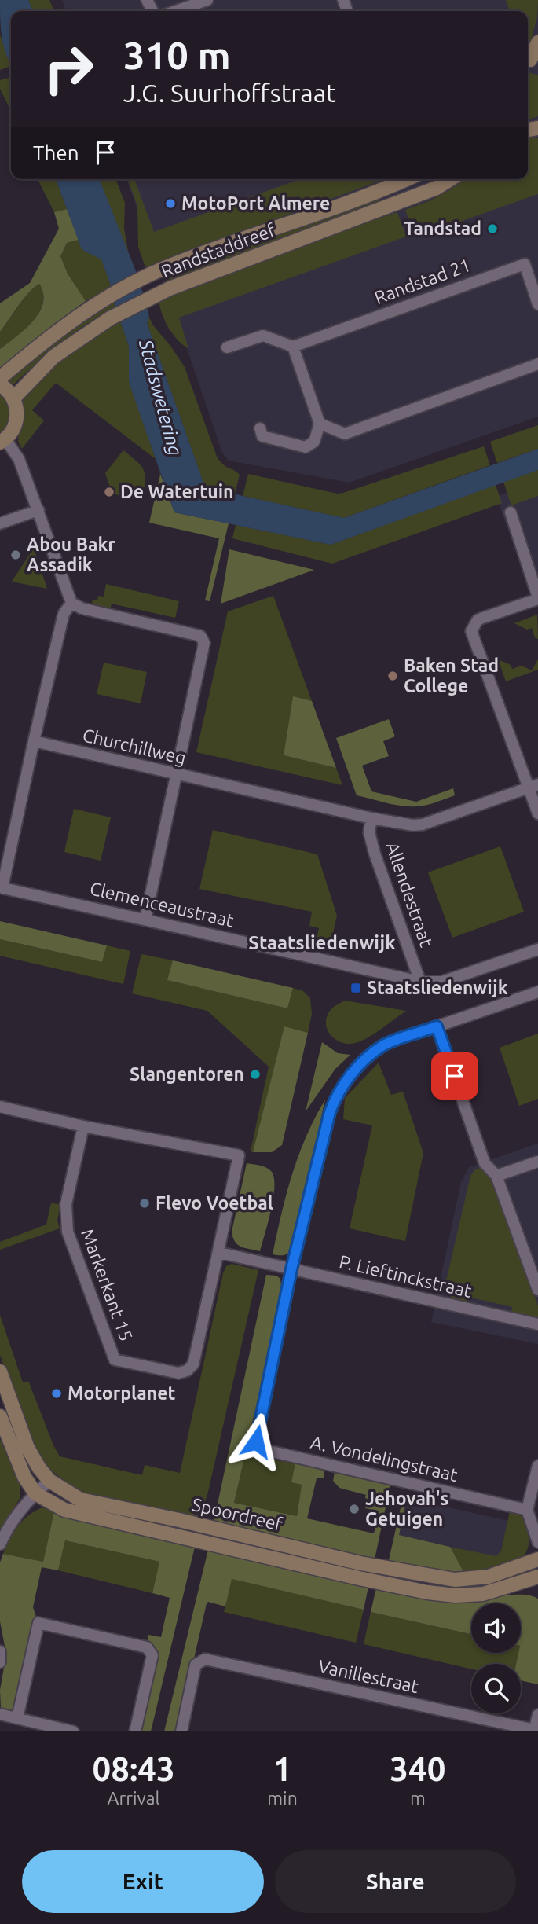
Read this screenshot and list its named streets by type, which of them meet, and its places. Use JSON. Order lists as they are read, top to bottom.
{
  "streets": {
    "main road": ["Randstaddreef", "Spoordreef"],
    "street": [
      "Randstad 21",
      "Churchillweg",
      "Allendestraat",
      "Clemenceaustraat",
      "P. Lieftinckstraat",
      "Markerkant 15",
      "A. Vondelingstraat",
      "Vanillestraat"
    ]
  },
  "crossings": [
    ["Churchillweg", "Allendestraat"],
    ["Allendestraat", "Clemenceaustraat"],
    ["P. Lieftinckstraat", "Markerkant 15"],
    ["P. Lieftinckstraat", "A. Vondelingstraat"]
  ],
  "districts": ["Staatsliedenwijk"],
  "water": ["Stadswetering"],
  "places": {
    "other": [
      "MotoPort Almere",
      "Tandstad",
      "De Watertuin",
      "Abou Bakr Assadik",
      "Baken Stad College",
      "Slangentoren",
      "Flevo Voetbal",
      "Motorplanet",
      "Jehovah's Getuigen"
    ],
    "transit": ["Staatsliedenwijk"]
  },
  "page": {
    "turn": ["310 m", "J.G. Suurhoffstraat"],
    "then": "Then",
    "eta": [
      "08:43",
      "Arrival",
      "1",
      "min",
      "340",
      "m"
    ],
    "buttons": ["Exit", "Share"]
  }
}
